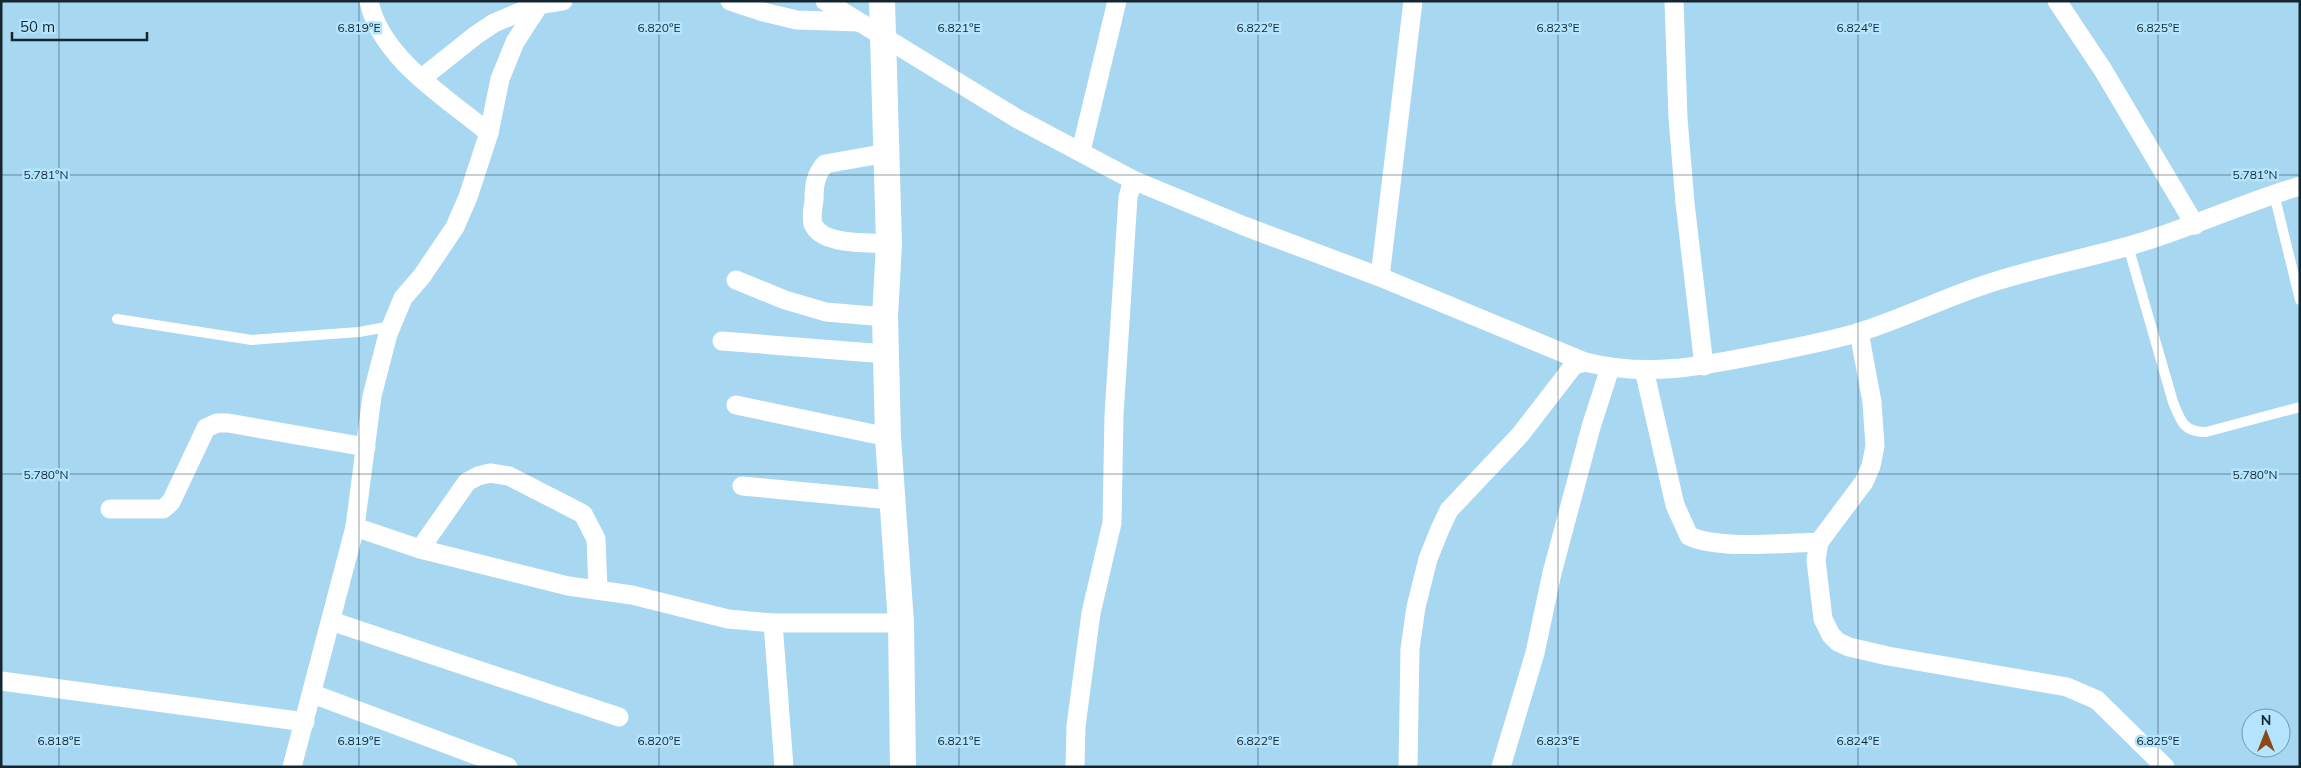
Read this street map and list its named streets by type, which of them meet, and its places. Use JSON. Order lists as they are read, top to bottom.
{
  "scale_bar": "50 m",
  "north": "top",
  "coordinates": [
    "6.819°E",
    "6.820°E",
    "6.821°E",
    "6.822°E",
    "6.823°E",
    "6.824°E",
    "6.825°E",
    "5.781°N",
    "5.780°N",
    "6.818°E"
  ]
}
